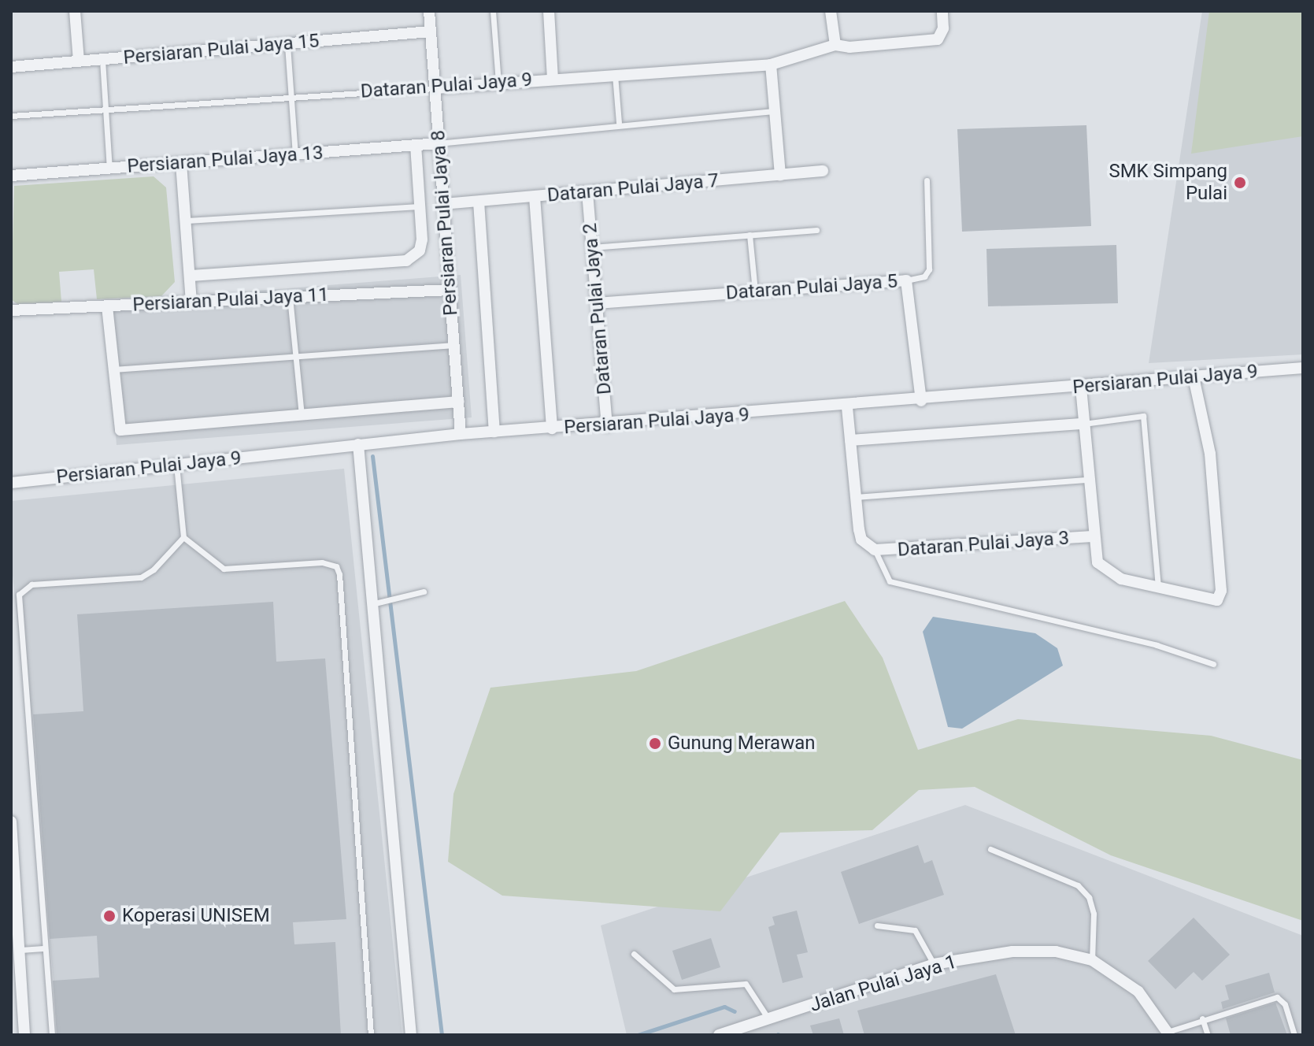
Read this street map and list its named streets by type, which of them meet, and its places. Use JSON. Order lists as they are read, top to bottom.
{
  "streets": {
    "street": [
      "Persiaran Pulai Jaya 15",
      "Dataran Pulai Jaya 9",
      "Persiaran Pulai Jaya 13",
      "Dataran Pulai Jaya 7",
      "Persiaran Pulai Jaya 8",
      "Dataran Pulai Jaya 5",
      "Persiaran Pulai Jaya 11",
      "Dataran Pulai Jaya 2",
      "Persiaran Pulai Jaya 9",
      "Dataran Pulai Jaya 3",
      "Jalan Pulai Jaya 1"
    ]
  },
  "crossings": [
    ["Persiaran Pulai Jaya 15", "Persiaran Pulai Jaya 8"],
    ["Dataran Pulai Jaya 9", "Persiaran Pulai Jaya 8"],
    ["Persiaran Pulai Jaya 13", "Persiaran Pulai Jaya 8"],
    ["Dataran Pulai Jaya 7", "Persiaran Pulai Jaya 8"],
    ["Dataran Pulai Jaya 7", "Dataran Pulai Jaya 2"],
    ["Persiaran Pulai Jaya 8", "Persiaran Pulai Jaya 11"],
    ["Persiaran Pulai Jaya 8", "Persiaran Pulai Jaya 9"],
    ["Dataran Pulai Jaya 5", "Dataran Pulai Jaya 2"],
    ["Dataran Pulai Jaya 5", "Persiaran Pulai Jaya 9"],
    ["Dataran Pulai Jaya 2", "Persiaran Pulai Jaya 9"]
  ],
  "places": ["SMK Simpang Pulai", "Gunung Merawan", "Koperasi UNISEM"]
}
